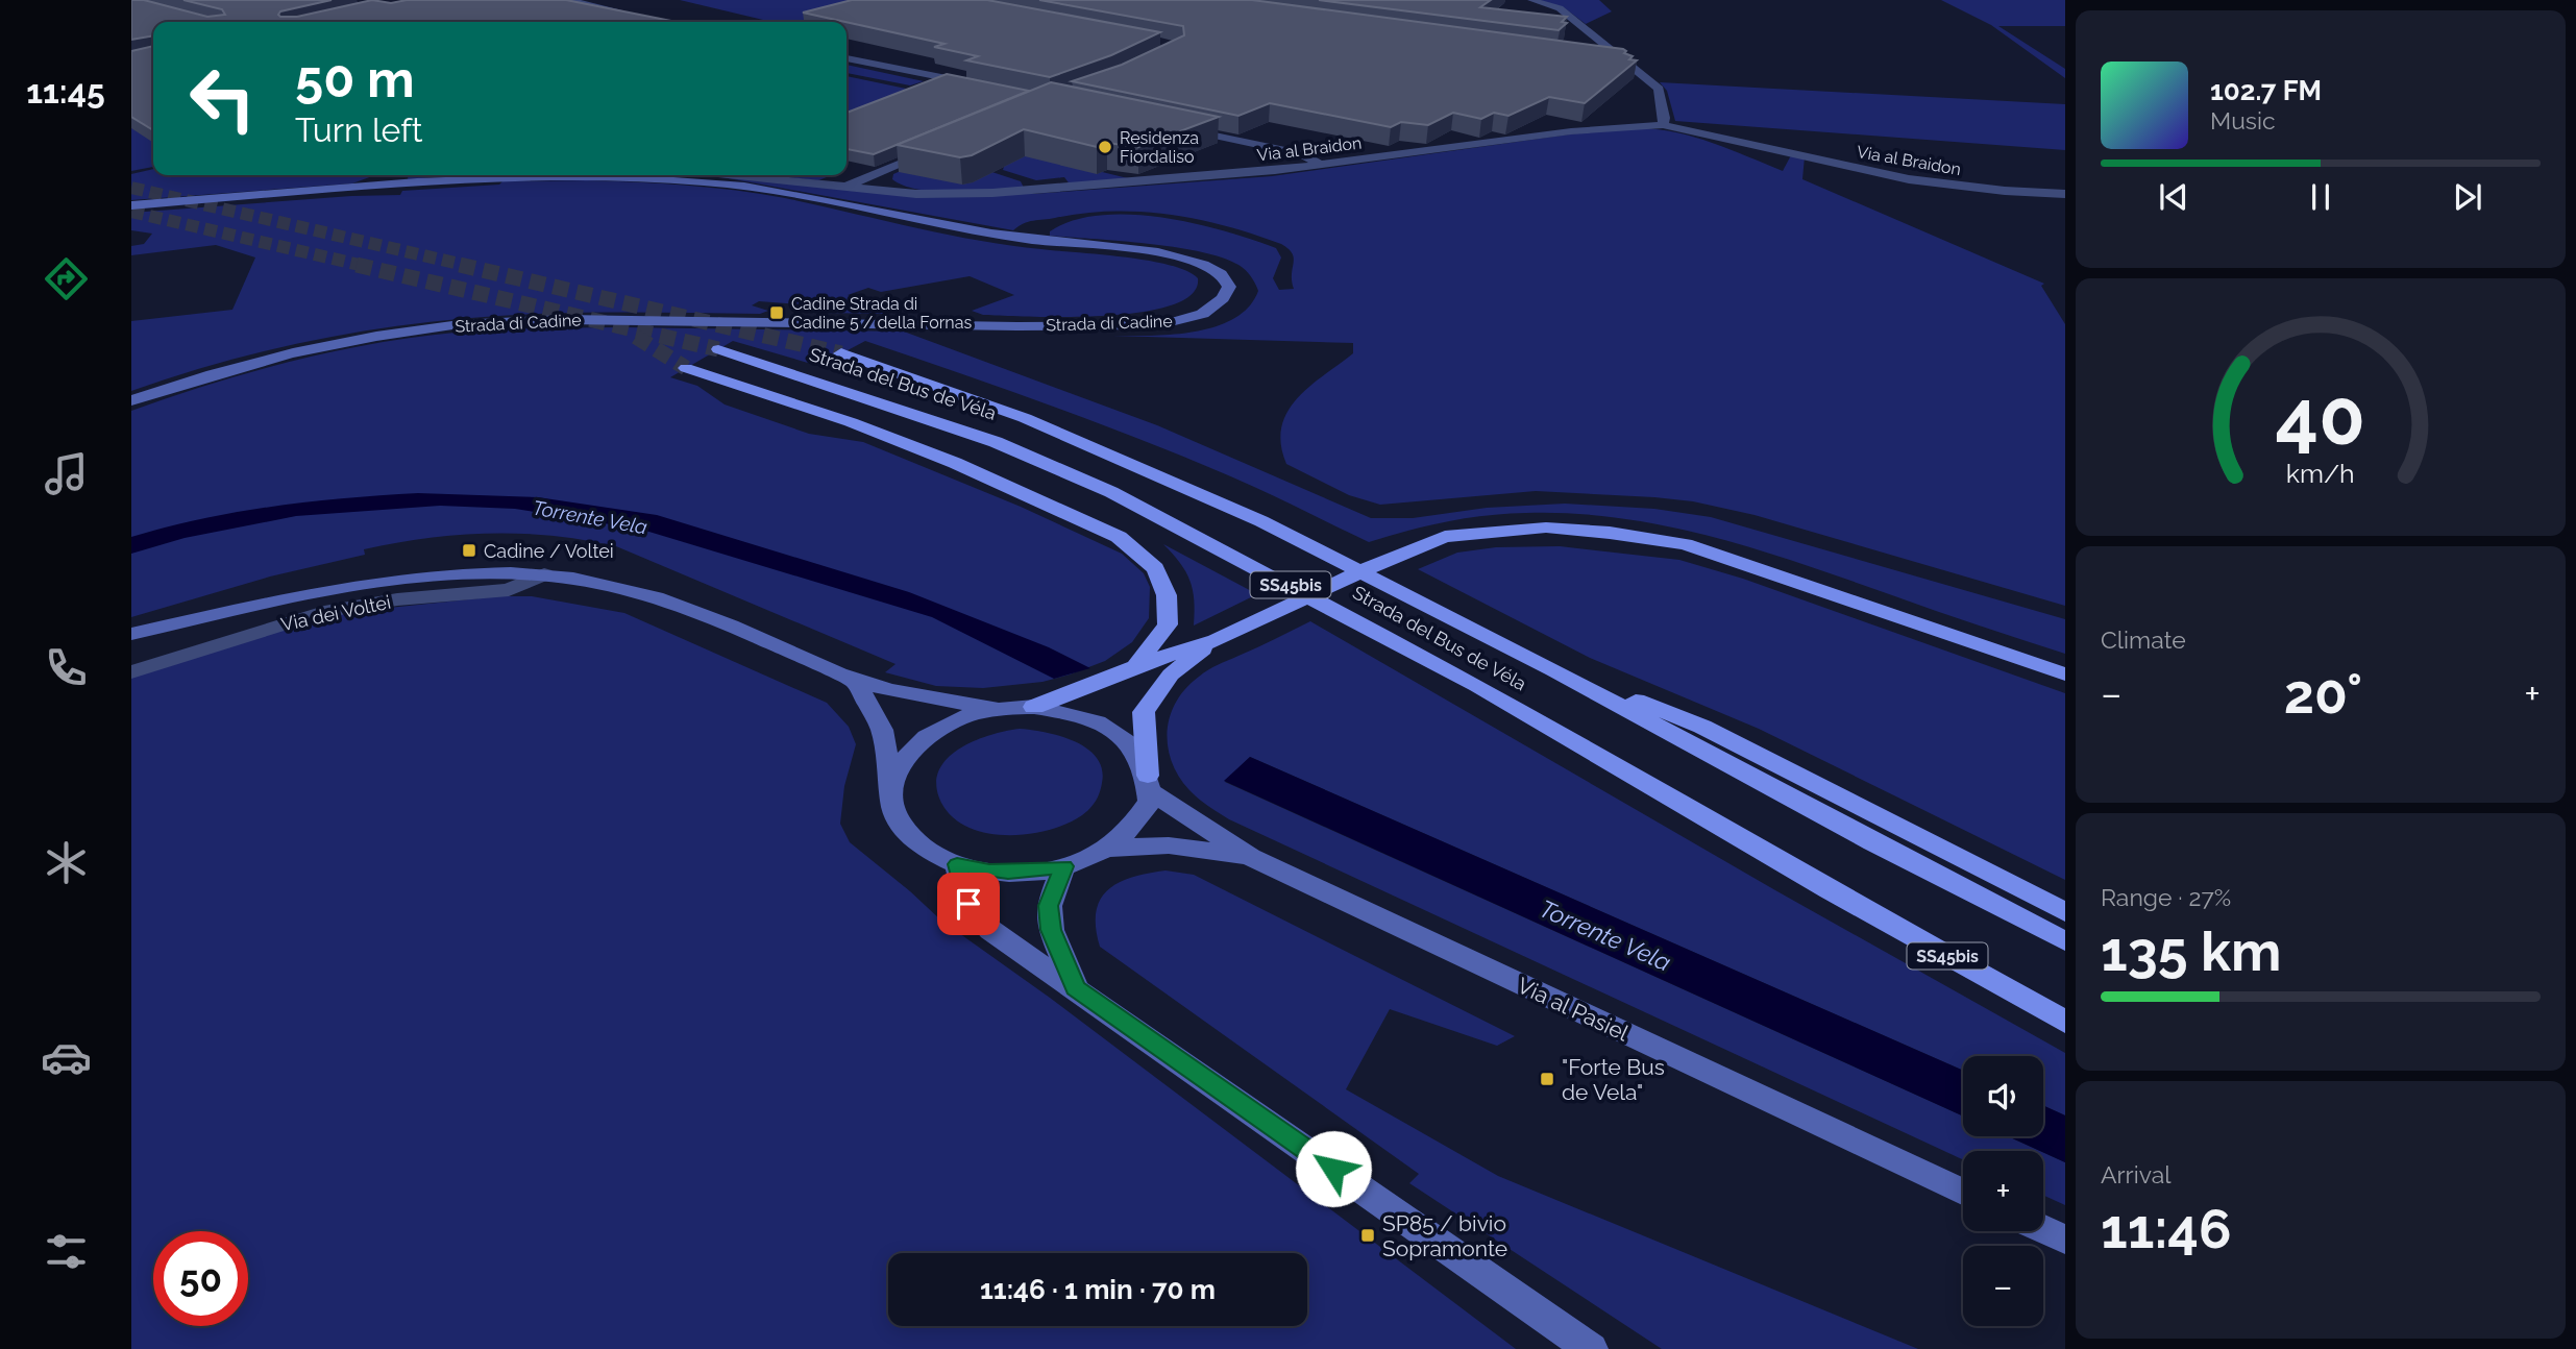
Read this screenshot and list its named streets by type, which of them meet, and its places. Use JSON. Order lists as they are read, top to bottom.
{
  "streets": {
    "highway": ["Strada del Bus de Véla", "SS45bis"],
    "street": [
      "Via al Braidon",
      "Strada di Cadine",
      "Via dei Voltei",
      "Via al Pasiel"
    ]
  },
  "water": ["Torrente Vela"],
  "places": {
    "other": ["Residenza Fiordaliso"],
    "transit": [
      "Cadine Strada di Cadine 5 / della Fornas",
      "Cadine / Voltei",
      "\"Forte Bus de Vela\"",
      "SP85 / bivio Sopramonte"
    ]
  },
  "page": {
    "tabs": "11:45",
    "turn": ["50 m", "Turn left"],
    "song": ["102.7 FM", "Music"],
    "tile": [
      "Climate",
      ["Range · 27%", "135 km"],
      ["Arrival", "11:46"]
    ],
    "heat": ["−", "20°", "+"],
    "map_buttons": ["+", "−"],
    "limit": "50",
    "trip": "11:46 · 1 min · 70 m",
    "gauge": ["40", "km/h"]
  }
}
